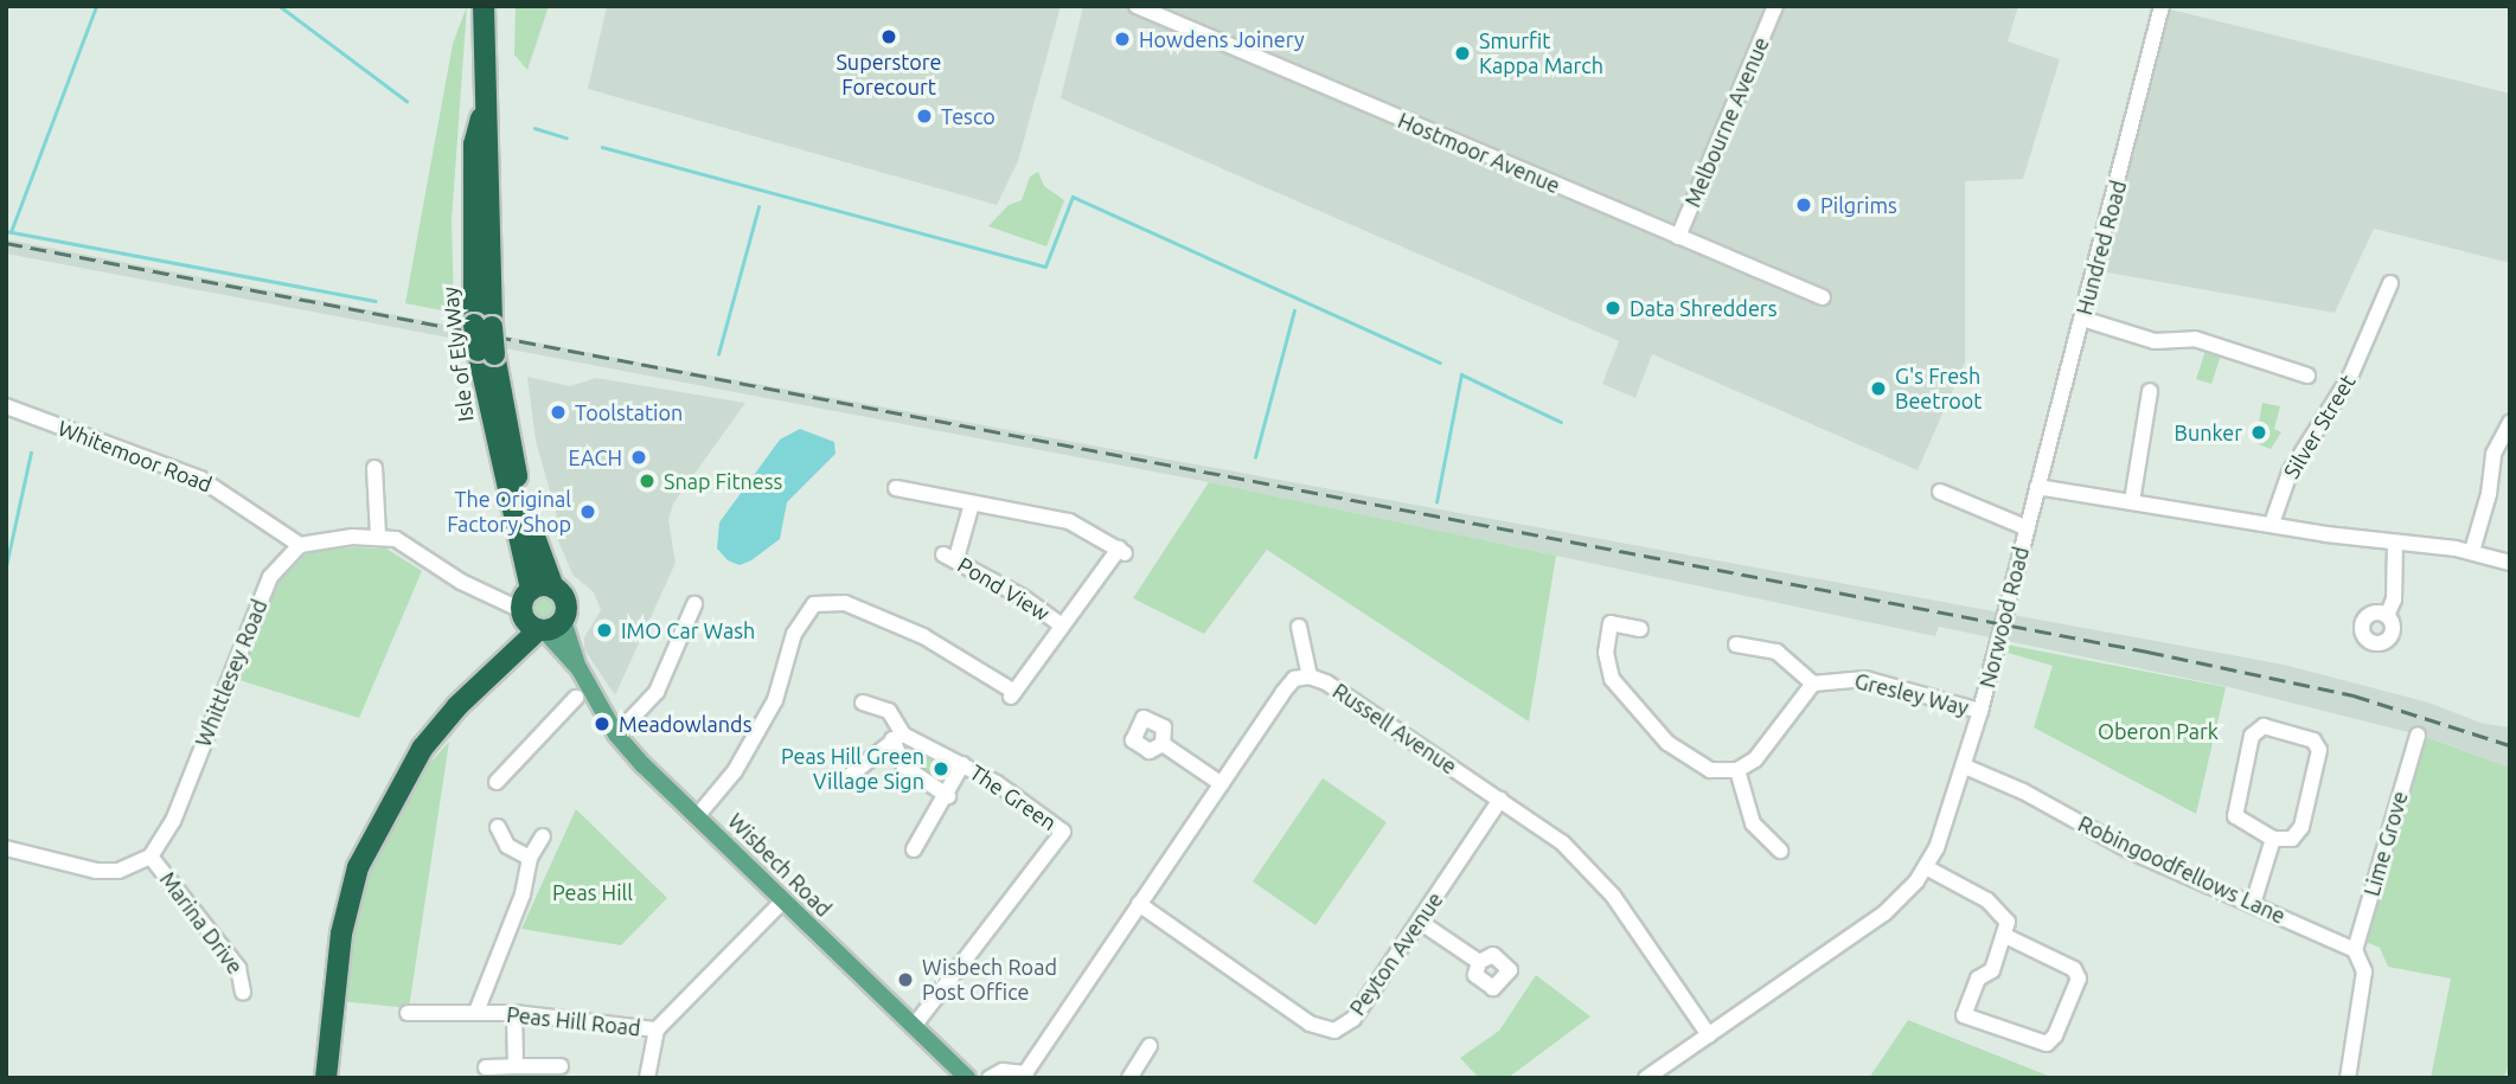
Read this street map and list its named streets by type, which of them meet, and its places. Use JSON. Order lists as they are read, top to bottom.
{
  "streets": {
    "highway": ["Isle of Ely Way"],
    "main road": ["Wisbech Road"],
    "street": [
      "Melbourne Avenue",
      "Hostmoor Avenue",
      "Hundred Road",
      "Silver Street",
      "Whitemoor Road",
      "Pond View",
      "Norwood Road",
      "Whittlesey Road",
      "Gresley Way",
      "Russell Avenue",
      "The Green",
      "Lime Grove",
      "Robingoodfellows Lane",
      "Marina Drive",
      "Peyton Avenue",
      "Peas Hill Road"
    ]
  },
  "crossings": [
    ["Melbourne Avenue", "Hostmoor Avenue"],
    ["Hundred Road", "Norwood Road"],
    ["Isle of Ely Way", "Wisbech Road"],
    ["Whitemoor Road", "Whittlesey Road"],
    ["Norwood Road", "Gresley Way"],
    ["Norwood Road", "Russell Avenue"],
    ["Norwood Road", "Robingoodfellows Lane"],
    ["Whittlesey Road", "Marina Drive"],
    ["Russell Avenue", "Peyton Avenue"],
    ["The Green", "Wisbech Road"],
    ["Lime Grove", "Robingoodfellows Lane"],
    ["Wisbech Road", "Peas Hill Road"]
  ],
  "parks": ["Oberon Park", "Peas Hill"],
  "places": [
    "Superstore Forecourt",
    "Howdens Joinery",
    "Smurfit Kappa March",
    "Tesco",
    "Pilgrims",
    "Data Shredders",
    "G's Fresh Beetroot",
    "Toolstation",
    "Bunker",
    "EACH",
    "Snap Fitness",
    "The Original Factory Shop",
    "IMO Car Wash",
    "Meadowlands",
    "Peas Hill Green Village Sign",
    "Wisbech Road Post Office"
  ]
}
